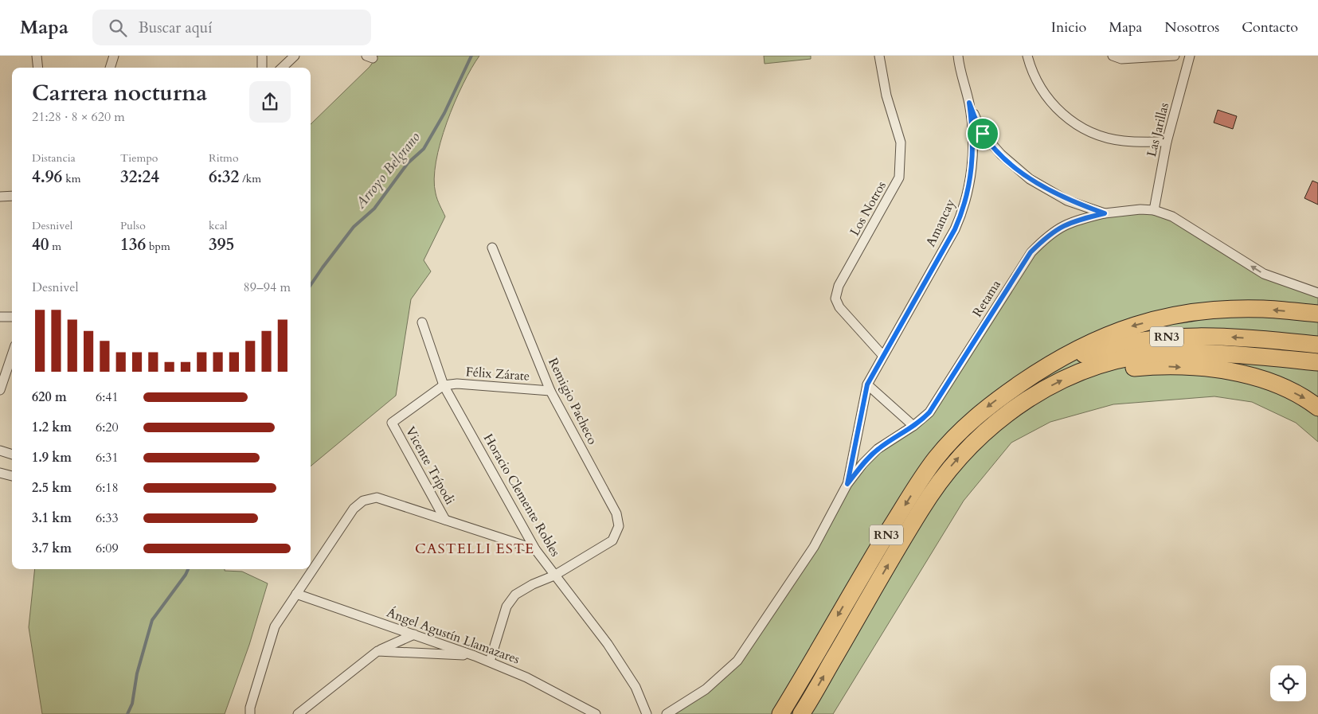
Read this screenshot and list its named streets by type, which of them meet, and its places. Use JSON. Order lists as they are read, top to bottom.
{
  "streets": {
    "highway": ["RN3"],
    "street": [
      "Las Jarillas",
      "Los Notros",
      "Amancay",
      "Retama",
      "Félix Zárate",
      "Remigio Pacheco",
      "Vicente Trípodi",
      "Horacio Clemente Robles",
      "Ángel Agustín Llamazares"
    ]
  },
  "crossings": [
    ["Las Jarillas", "Retama"],
    ["Los Notros", "Amancay"],
    ["Amancay", "Retama"],
    ["Félix Zárate", "Remigio Pacheco"],
    ["Félix Zárate", "Vicente Trípodi"],
    ["Félix Zárate", "Horacio Clemente Robles"],
    ["Remigio Pacheco", "Horacio Clemente Robles"],
    ["Vicente Trípodi", "Horacio Clemente Robles"],
    ["Vicente Trípodi", "Ángel Agustín Llamazares"]
  ],
  "districts": ["CASTELLI ESTE"],
  "water": ["Arroyo Belgrano"],
  "page": {
    "header": "Mapa",
    "search": "Buscar aquí",
    "nav": [
      "Inicio",
      "Mapa",
      "Nosotros",
      "Contacto"
    ],
    "heading": ["Carrera nocturna", "21:28 · 8 × 620 m"],
    "stats": [
      ["Distancia", "4.96 km"],
      ["Tiempo", "32:24"],
      ["Ritmo", "6:32 /km"],
      ["Desnivel", "40 m"],
      ["Pulso", "136 bpm"],
      ["kcal", "395"]
    ],
    "chart": ["Desnivel", "89–94 m"],
    "list": [
      {
        "name": "620 m",
        "note": "6:41"
      },
      {
        "name": "1.2 km",
        "note": "6:20"
      },
      {
        "name": "1.9 km",
        "note": "6:31"
      },
      {
        "name": "2.5 km",
        "note": "6:18"
      },
      {
        "name": "3.1 km",
        "note": "6:33"
      },
      {
        "name": "3.7 km",
        "note": "6:09"
      }
    ]
  }
}
